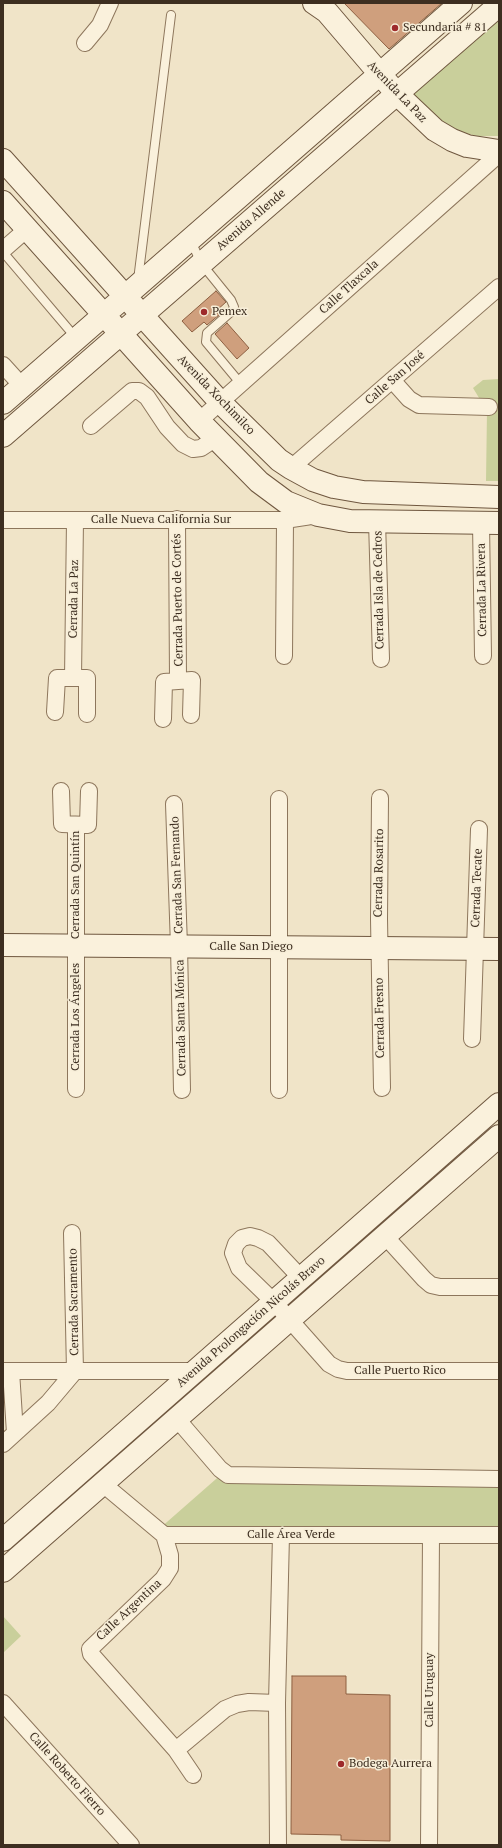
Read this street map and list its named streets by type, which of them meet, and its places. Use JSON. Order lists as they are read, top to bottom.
{
  "streets": {
    "main road": [
      "Avenida La Paz",
      "Avenida Allende",
      "Avenida Xochimilco",
      "Calle San Diego",
      "Avenida Prolongación Nicolás Bravo"
    ],
    "street": [
      "Calle Tlaxcala",
      "Calle San José",
      "Calle Nueva California Sur",
      "Cerrada Isla de Cedros",
      "Cerrada La Rivera",
      "Cerrada La Paz",
      "Cerrada Puerto de Cortés",
      "Cerrada Rosarito",
      "Cerrada San Fernando",
      "Cerrada San Quintín",
      "Cerrada Tecate",
      "Cerrada Los Ángeles",
      "Cerrada Santa Mónica",
      "Cerrada Fresno",
      "Cerrada Sacramento",
      "Calle Puerto Rico",
      "Calle Área Verde",
      "Calle Argentina",
      "Calle Uruguay",
      "Calle Roberto Fierro"
    ]
  },
  "crossings": [
    ["Avenida La Paz", "Avenida Allende"],
    ["Avenida La Paz", "Calle Tlaxcala"],
    ["Avenida Allende", "Avenida Xochimilco"],
    ["Calle Tlaxcala", "Avenida Xochimilco"],
    ["Calle San José", "Avenida Xochimilco"],
    ["Calle Nueva California Sur", "Cerrada La Paz"],
    ["Calle Nueva California Sur", "Cerrada Puerto de Cortés"],
    ["Cerrada Rosarito", "Calle San Diego"],
    ["Cerrada Rosarito", "Cerrada Fresno"],
    ["Cerrada San Fernando", "Calle San Diego"],
    ["Cerrada San Fernando", "Cerrada Santa Mónica"],
    ["Cerrada San Quintín", "Calle San Diego"],
    ["Cerrada San Quintín", "Cerrada Los Ángeles"],
    ["Cerrada Tecate", "Calle San Diego"],
    ["Calle San Diego", "Cerrada Los Ángeles"],
    ["Calle San Diego", "Cerrada Santa Mónica"],
    ["Calle San Diego", "Cerrada Fresno"],
    ["Avenida Prolongación Nicolás Bravo", "Calle Puerto Rico"],
    ["Calle Área Verde", "Calle Argentina"],
    ["Calle Área Verde", "Calle Uruguay"]
  ],
  "places": ["Secundaria # 81", "Pemex", "Bodega Aurrera"]
}
